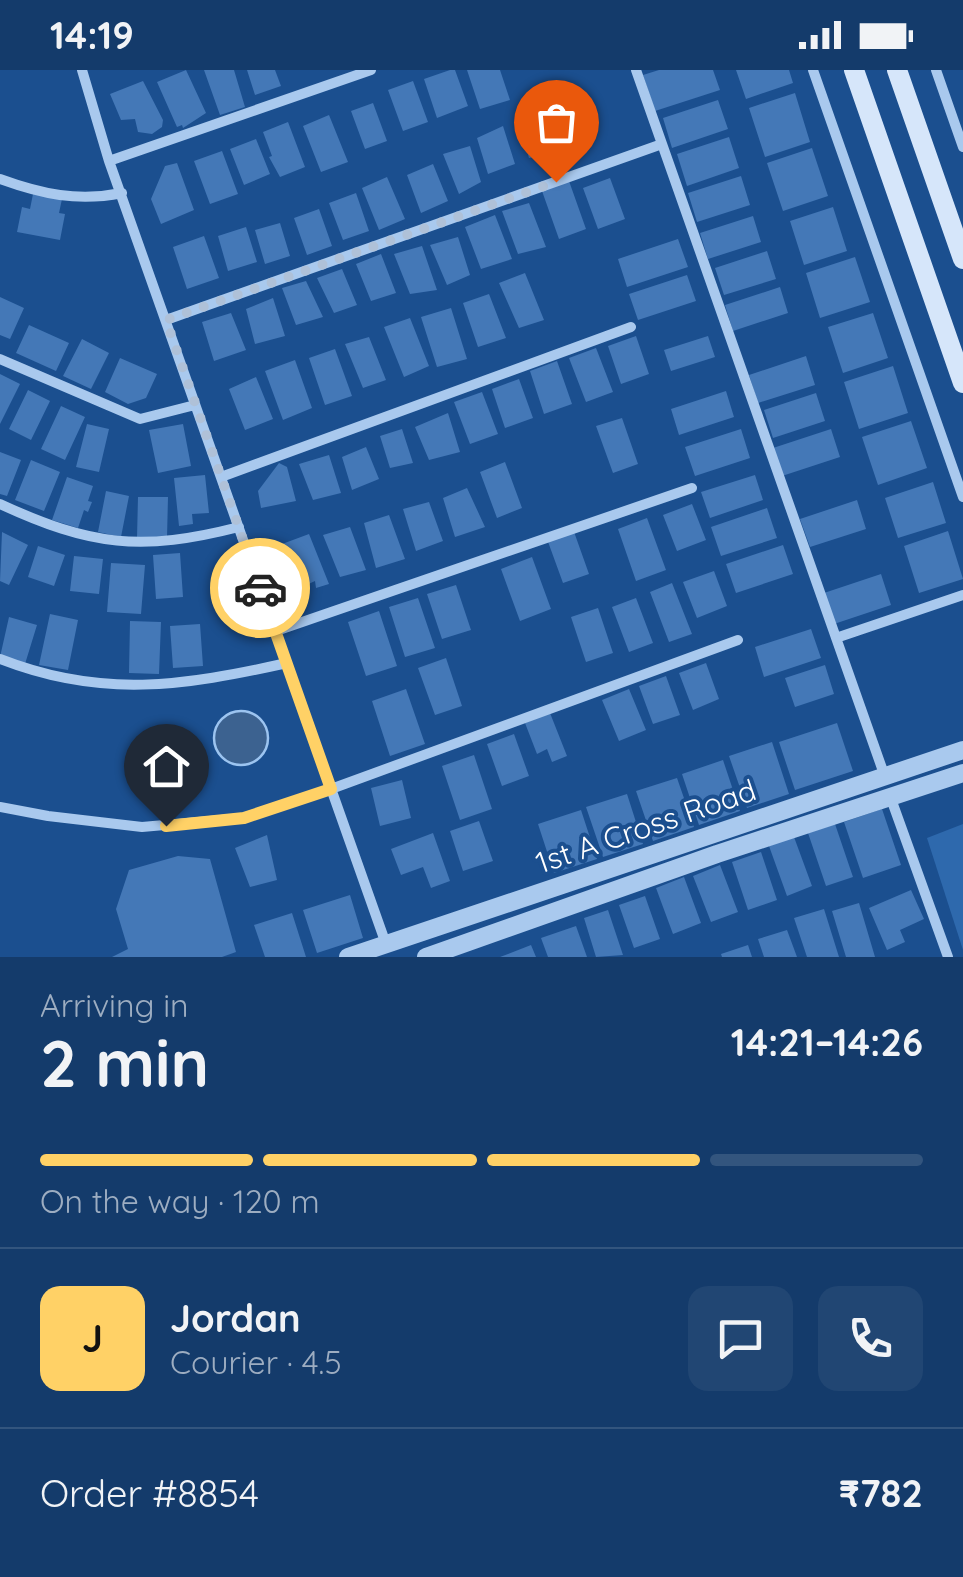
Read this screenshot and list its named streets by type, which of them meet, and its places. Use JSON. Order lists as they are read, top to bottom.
{
  "streets": {
    "street": ["1st A Cross Road"]
  },
  "page": {
    "status": "14:19",
    "heading": ["2 min", "Arriving in", "14:21–14:26"],
    "panel": [
      "Jordan",
      "Courier · 4.5",
      "Order #8854",
      "₹782"
    ],
    "bar": "On the way · 120 m",
    "round": "J"
  }
}
